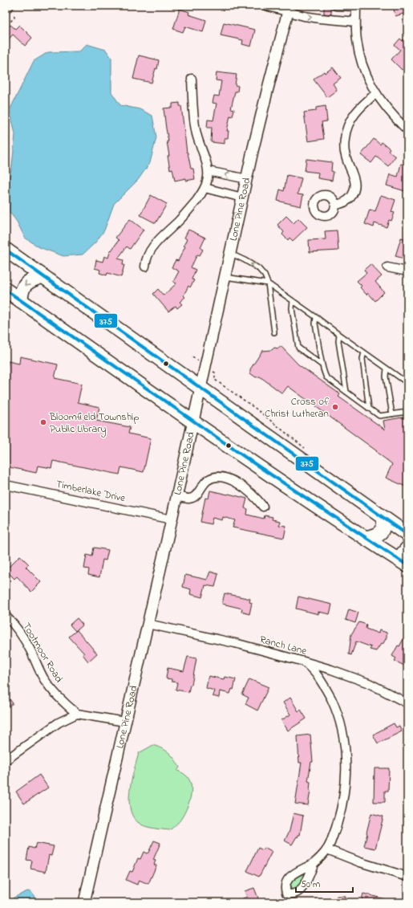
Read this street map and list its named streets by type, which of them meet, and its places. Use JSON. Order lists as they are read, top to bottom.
{
  "streets": {
    "street": [
      "Lone Pine Road",
      "Timberlake Drive",
      "Ranch Lane",
      "Tootmoor Road"
    ]
  },
  "crossings": [
    ["Lone Pine Road", "Timberlake Drive"],
    ["Lone Pine Road", "Ranch Lane"]
  ],
  "places": ["Cross of Christ Lutheran", "Bloomfield Township Public Library"],
  "lines": ["transit line 375"],
  "scale_bar": "50 m"
}
